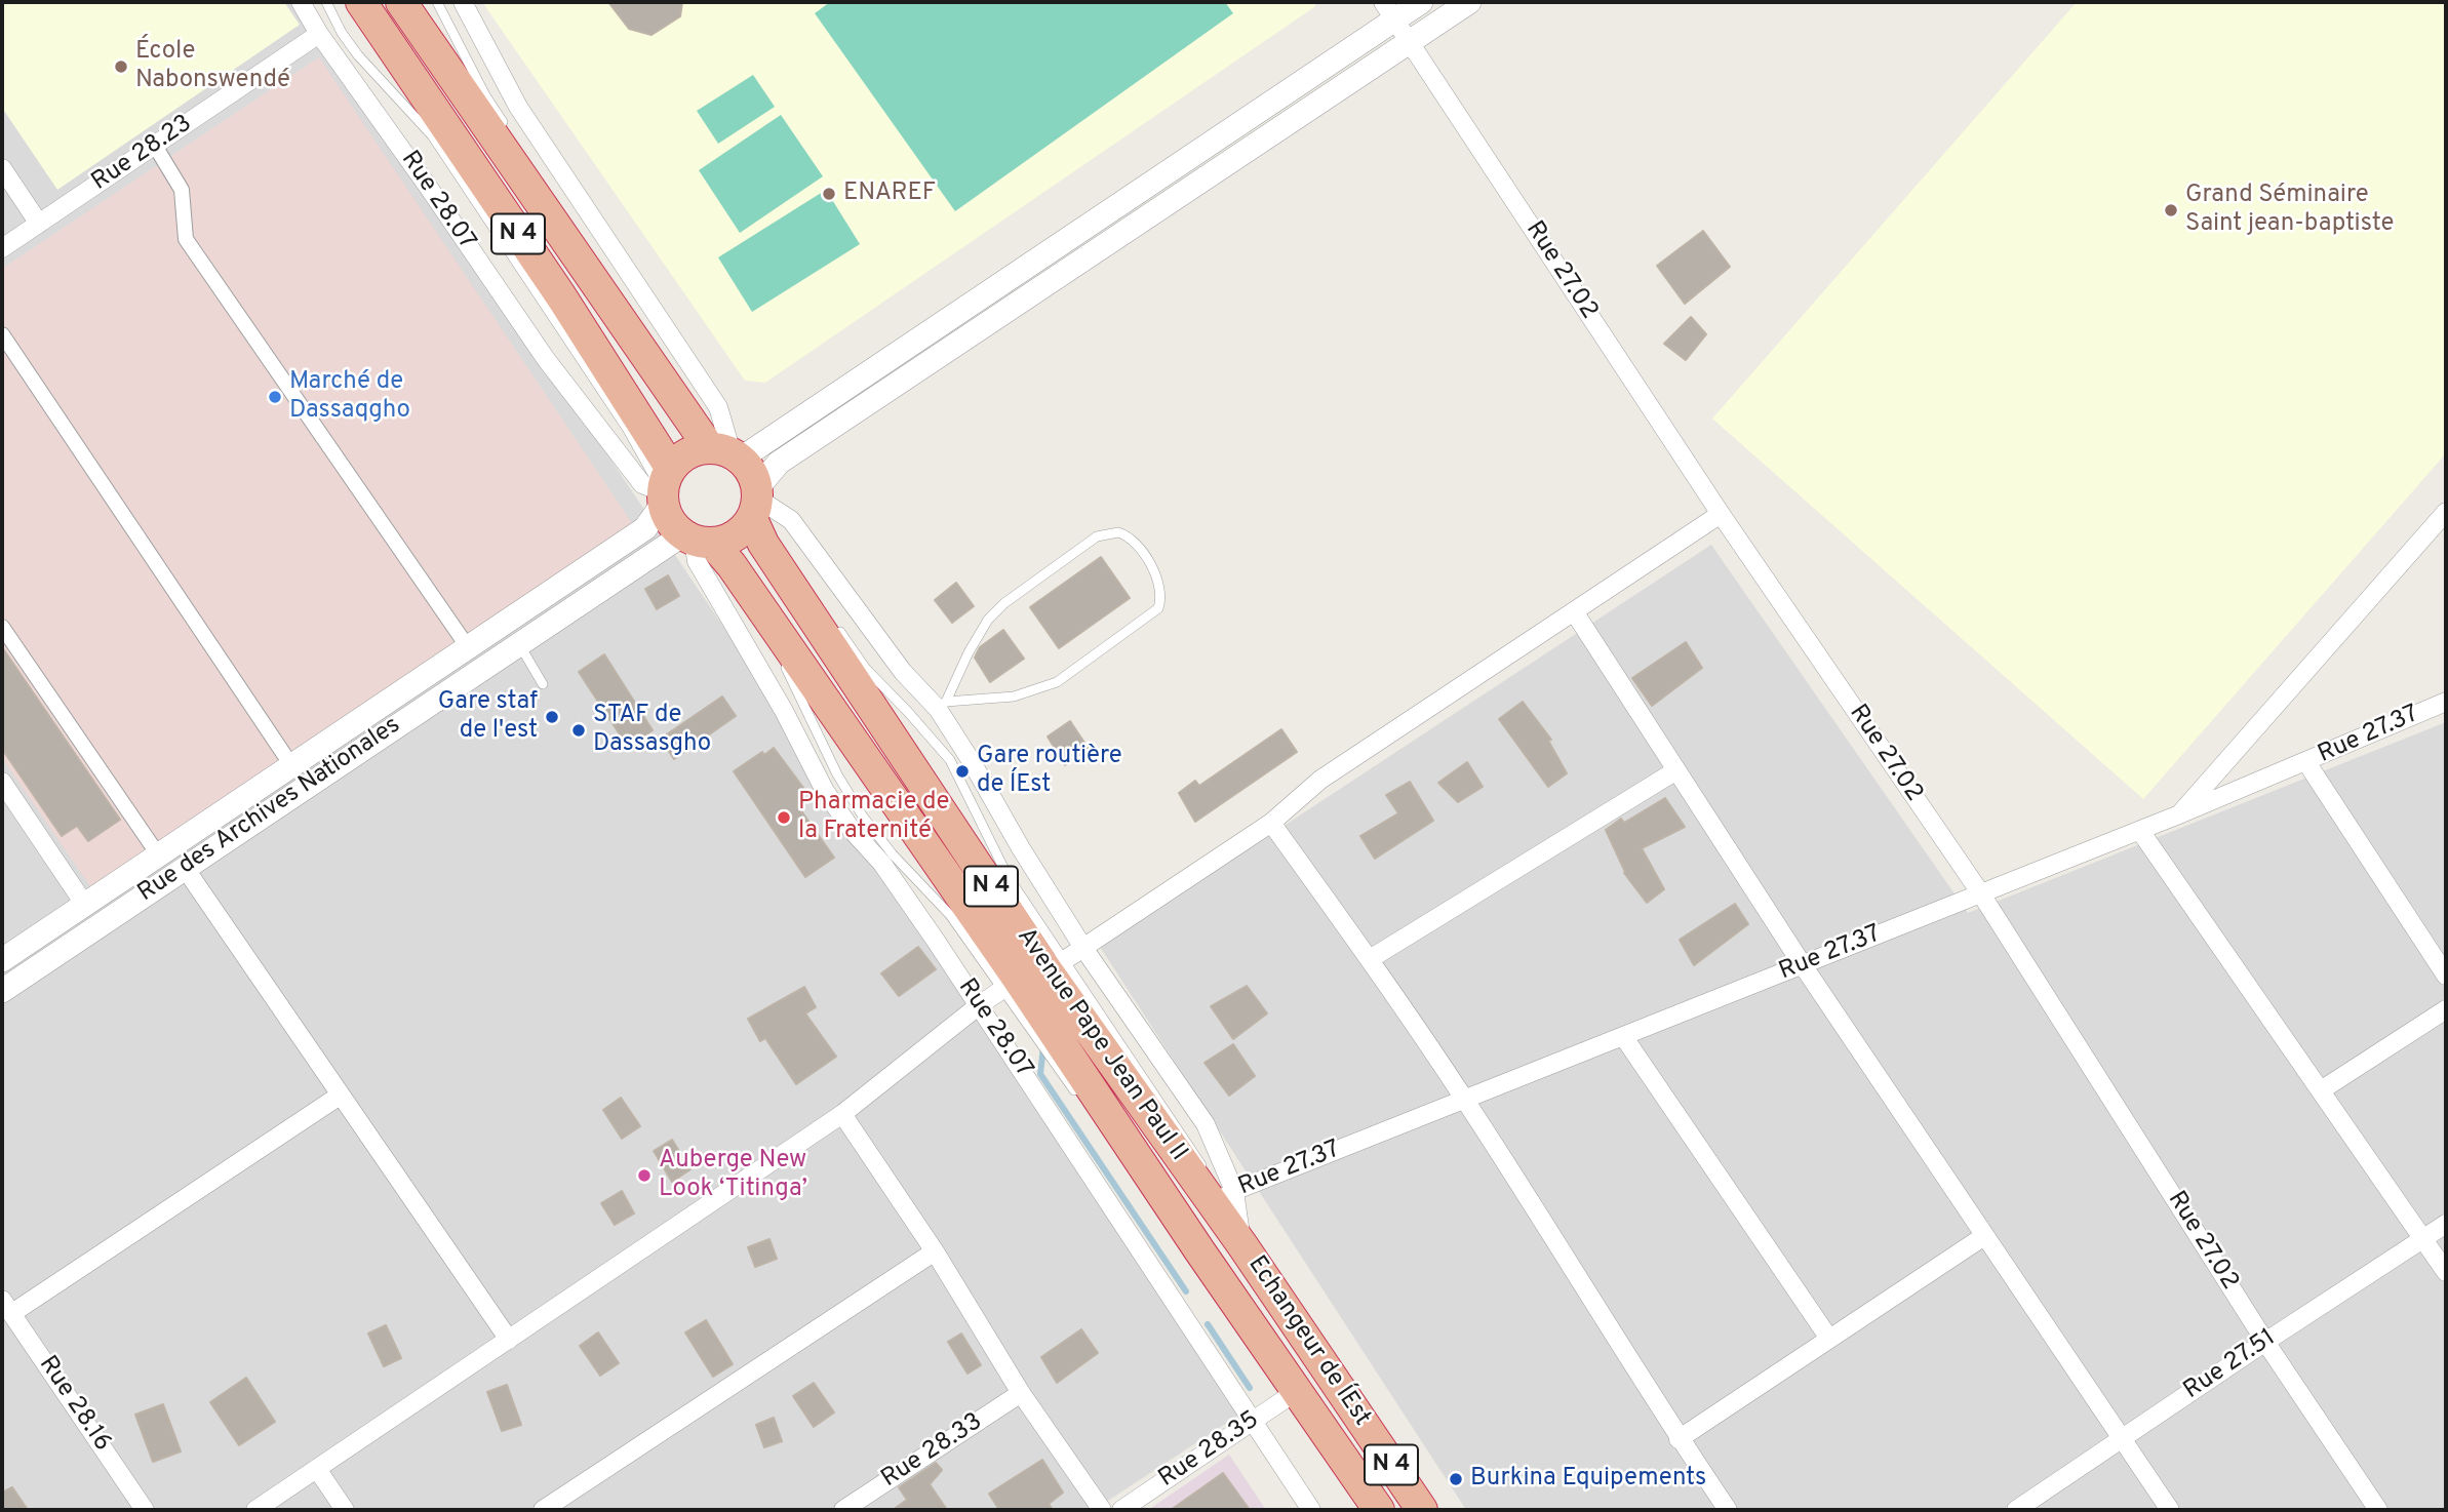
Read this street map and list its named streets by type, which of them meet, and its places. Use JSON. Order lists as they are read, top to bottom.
{
  "streets": {
    "highway": ["N 4", "Avenue Pape Jean Paul II", "Echangeur de l´Est"],
    "street": [
      "Rue 28.23",
      "Rue 28.07",
      "Rue 27.02",
      "Rue 27.37",
      "Rue des Archives Nationales",
      "Rue 27.51",
      "Rue 28.16",
      "Rue 28.35",
      "Rue 28.33"
    ]
  },
  "crossings": [
    ["Rue 28.23", "Rue 28.07"],
    ["Rue 28.07", "Rue des Archives Nationales"],
    ["Rue 28.07", "Avenue Pape Jean Paul II"],
    ["Rue 28.07", "Rue 28.35"],
    ["Rue 27.02", "Rue 27.37"],
    ["Rue 27.02", "Rue 27.51"],
    ["Rue 27.37", "Avenue Pape Jean Paul II"],
    ["Rue des Archives Nationales", "Avenue Pape Jean Paul II"],
    ["Avenue Pape Jean Paul II", "Echangeur de l´Est"],
    ["Echangeur de l´Est", "Rue 28.35"]
  ],
  "places": [
    "École Nabonswendé",
    "ENAREF",
    "Grand Séminaire Saint jean-baptiste",
    "Marché de Dassaqgho",
    "Gare staf de l'est",
    "STAF de Dassasgho",
    "Gare routière de l´Est",
    "Pharmacie de la Fraternité",
    "Auberge New Look ‘Titinga’",
    "Burkina Equipements"
  ]
}
